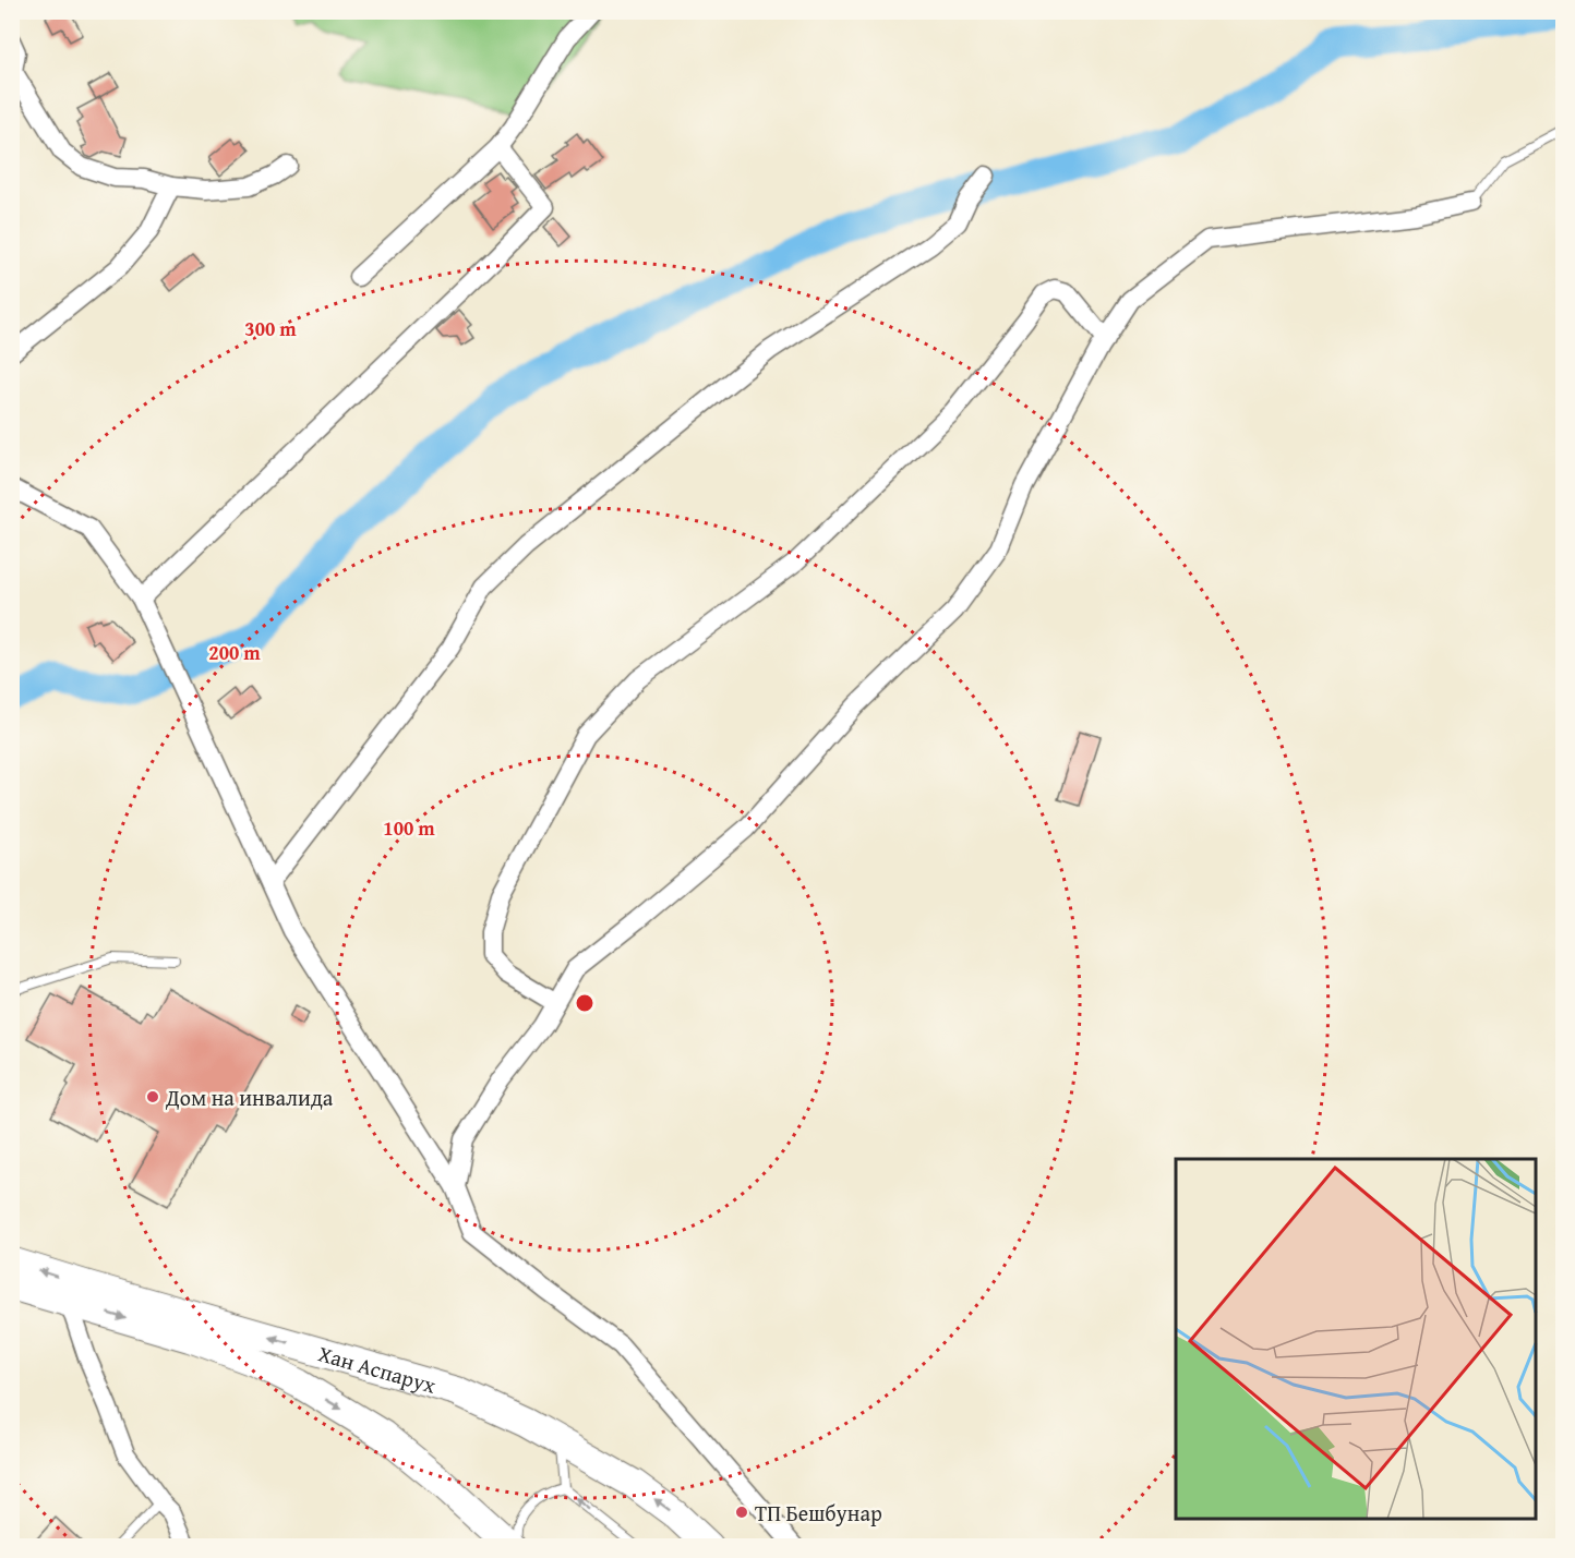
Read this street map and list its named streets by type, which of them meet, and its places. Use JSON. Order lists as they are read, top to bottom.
{
  "streets": {
    "main road": ["Хан Аспарух"]
  },
  "places": ["Дом на инвалида", "ТП Бешбунар"],
  "rings": ["300 m", "200 m", "100 m"]
}
